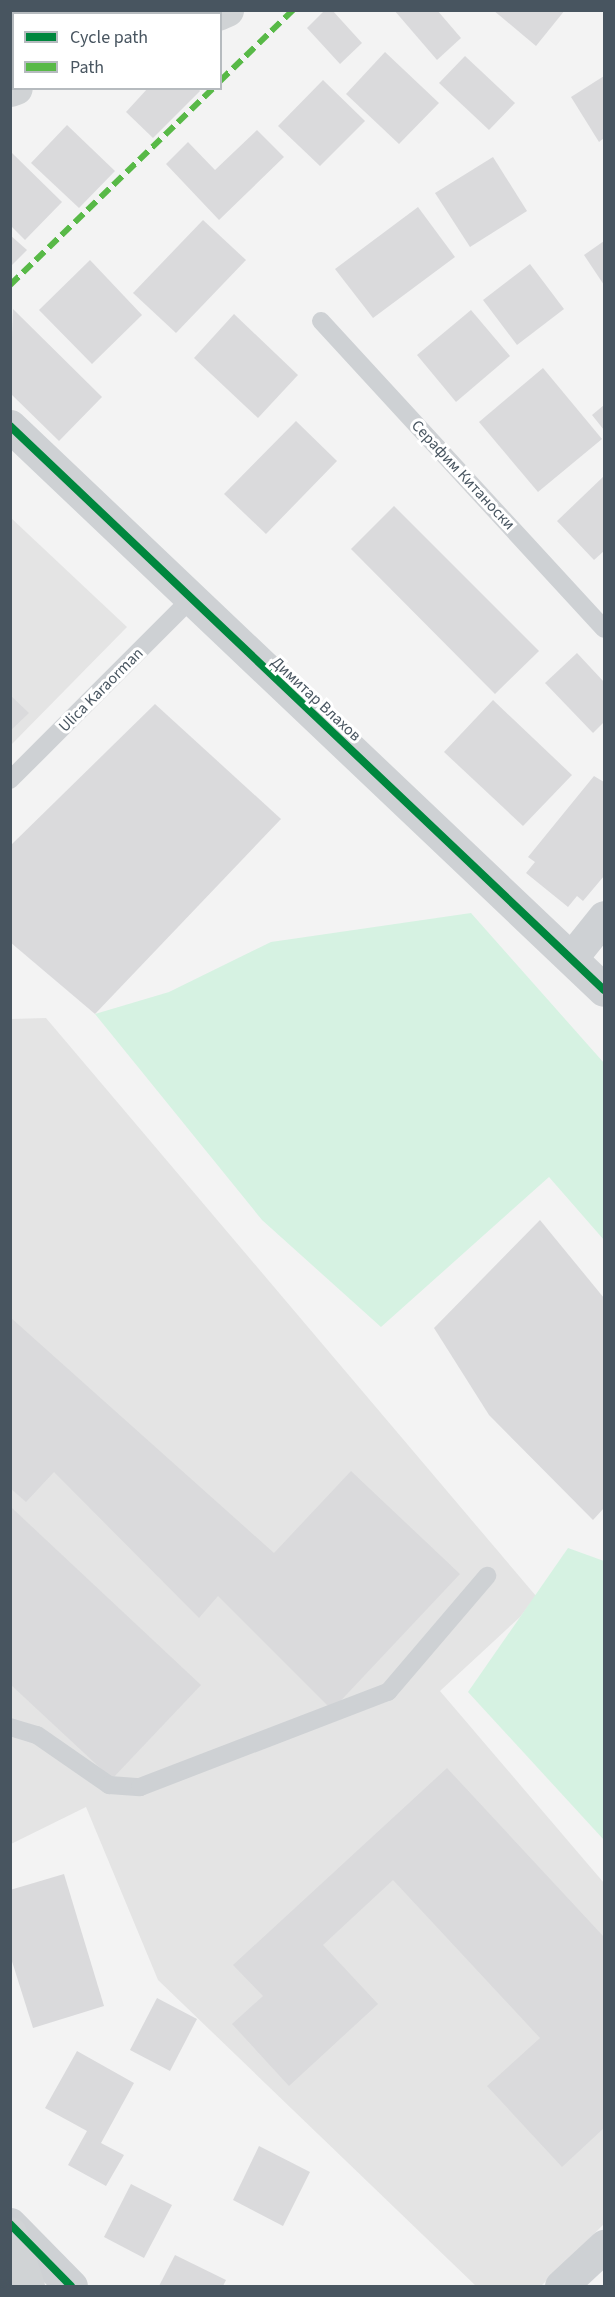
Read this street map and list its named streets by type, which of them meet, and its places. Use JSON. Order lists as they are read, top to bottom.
{
  "streets": {
    "street": ["Димитар Влахов"],
    "lane": ["Серафим Китаноски", "Ulica Karaorman"]
  },
  "crossings": [
    ["Ulica Karaorman", "Димитар Влахов"]
  ],
  "legend": ["Cycle path", "Path"]
}
